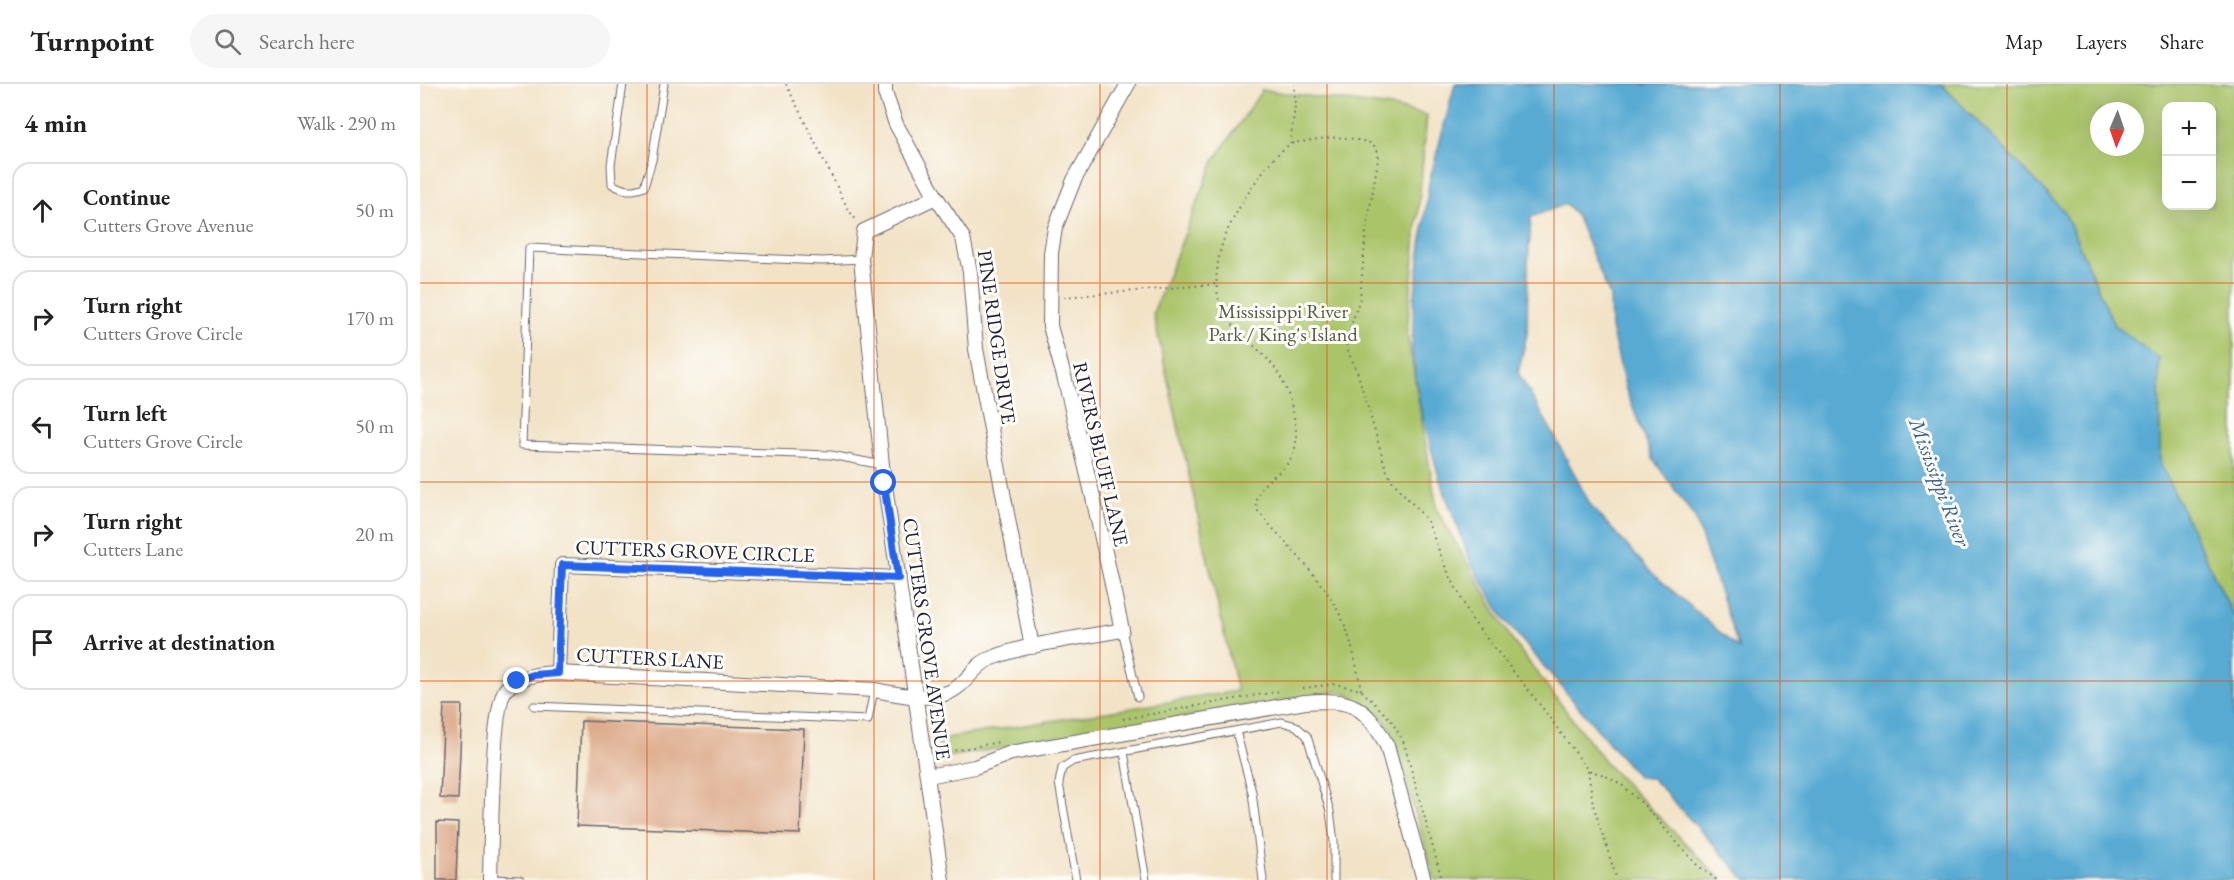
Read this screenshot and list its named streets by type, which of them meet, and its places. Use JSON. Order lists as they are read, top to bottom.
{
  "streets": {
    "street": [
      "PINE RIDGE DRIVE",
      "RIVERS BLUFF LANE",
      "CUTTERS GROVE CIRCLE",
      "CUTTERS GROVE AVENUE",
      "CUTTERS LANE"
    ]
  },
  "crossings": [
    ["CUTTERS GROVE CIRCLE", "CUTTERS GROVE AVENUE"],
    ["CUTTERS GROVE CIRCLE", "CUTTERS LANE"],
    ["CUTTERS GROVE AVENUE", "CUTTERS LANE"]
  ],
  "water": ["Mississippi River"],
  "parks": ["Mississippi River Park / King's Island"],
  "north": "bottom",
  "page": {
    "header": "Turnpoint",
    "search": "Search here",
    "nav": ["Map", "Layers", "Share"],
    "heading": ["4 min", "Walk · 290 m"],
    "map_buttons": ["+", "−"],
    "list": [
      ["Continue", "Cutters Grove Avenue", "50 m"],
      ["Turn right", "Cutters Grove Circle", "170 m"],
      ["Turn left", "Cutters Grove Circle", "50 m"],
      ["Turn right", "Cutters Lane", "20 m"],
      "Arrive at destination"
    ]
  }
}
